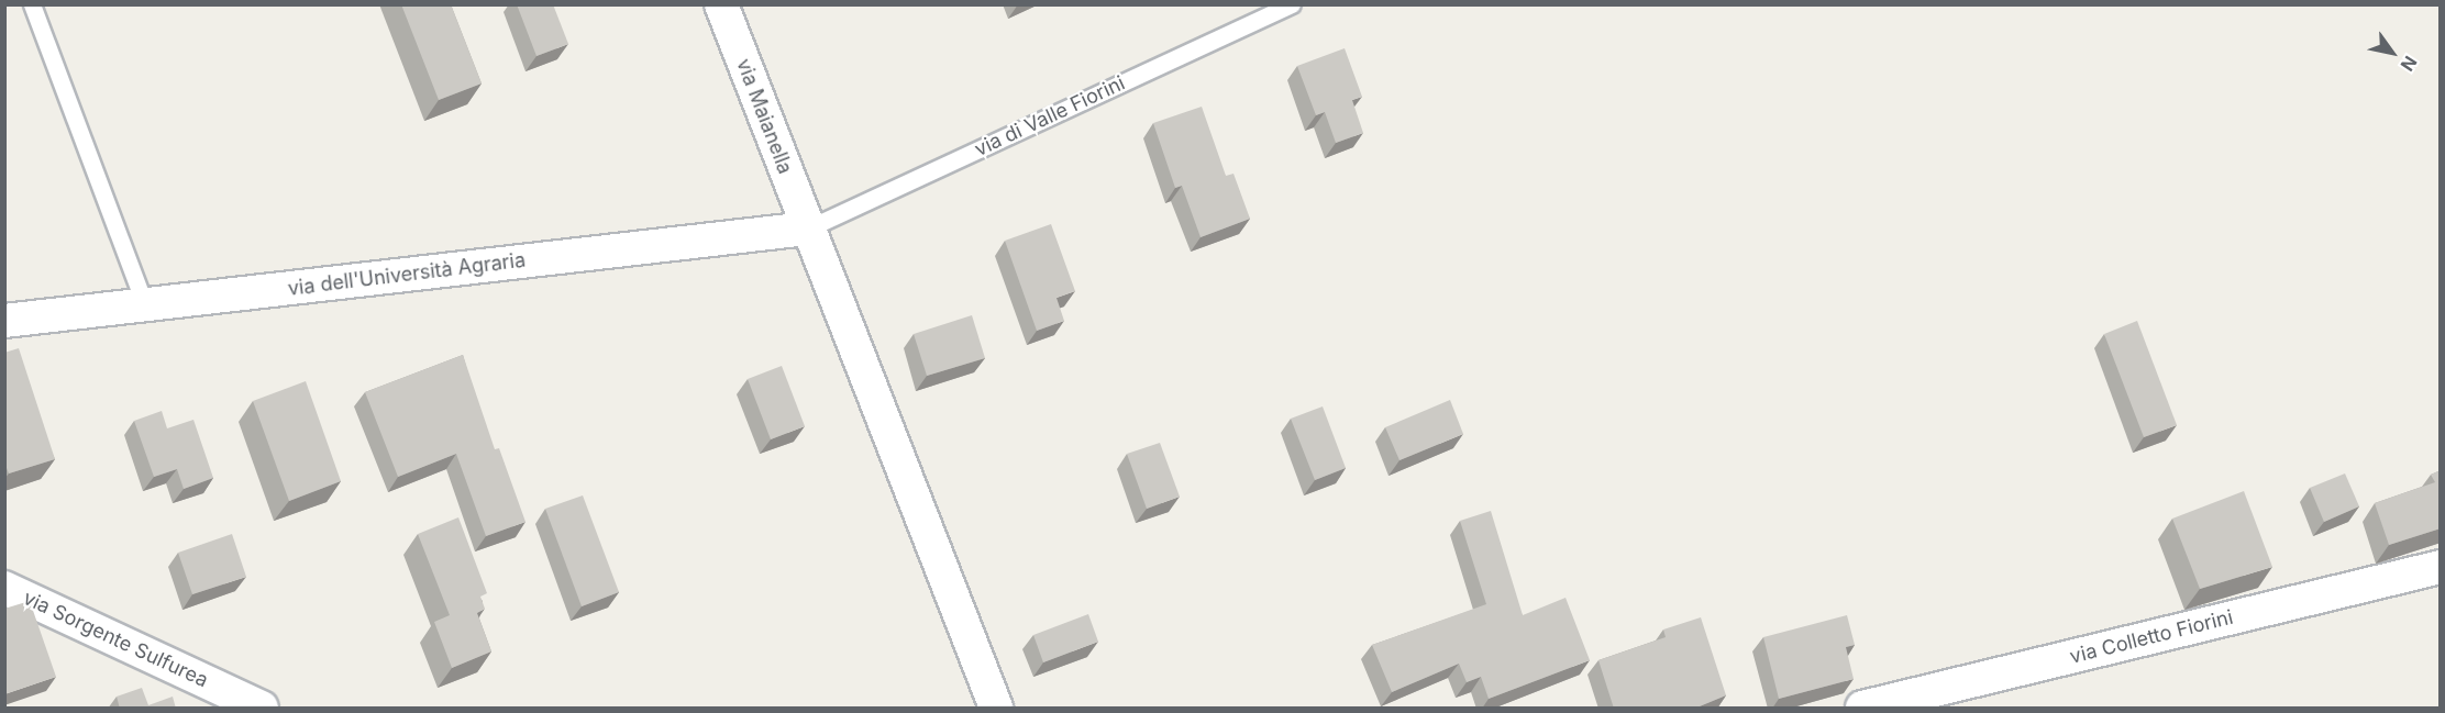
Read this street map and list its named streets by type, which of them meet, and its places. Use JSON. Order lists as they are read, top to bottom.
{
  "streets": {
    "street": [
      "via Maianella",
      "via dell'Università Agraria",
      "via Colletto Fiorini",
      "via Sorgente Sulfurea"
    ],
    "lane": ["via di Valle Fiorini"]
  },
  "crossings": [
    ["via Maianella", "via di Valle Fiorini"],
    ["via Maianella", "via dell'Università Agraria"],
    ["via di Valle Fiorini", "via dell'Università Agraria"]
  ],
  "north": "bottom right"
}
